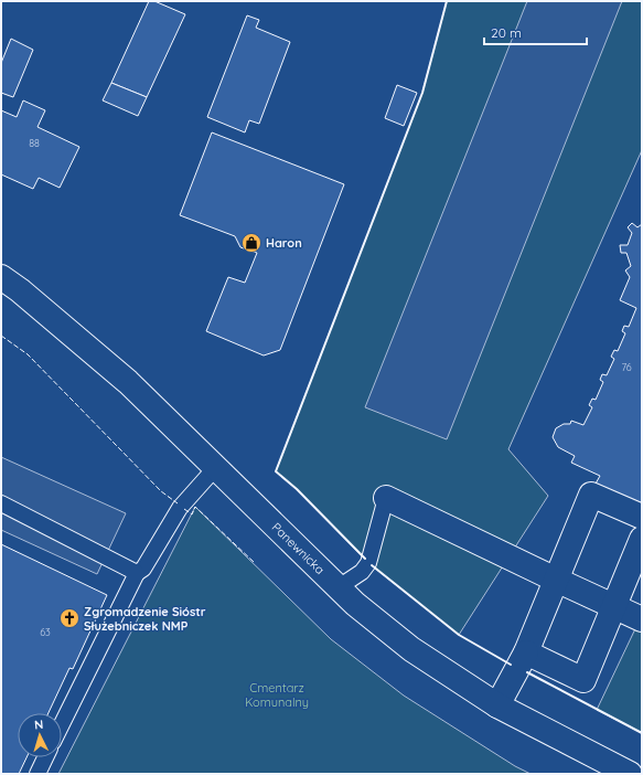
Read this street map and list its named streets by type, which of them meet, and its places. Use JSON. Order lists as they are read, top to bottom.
{
  "streets": {
    "street": ["Panewnicka"]
  },
  "parks": ["Cmentarz Komunalny"],
  "places": {
    "shop": ["Haron"],
    "church": ["Zgromadzenie Sióstr Służebniczek NMP"]
  },
  "house_numbers": ["88", "76", "63"],
  "scale_bar": "20 m",
  "north": "top"
}
